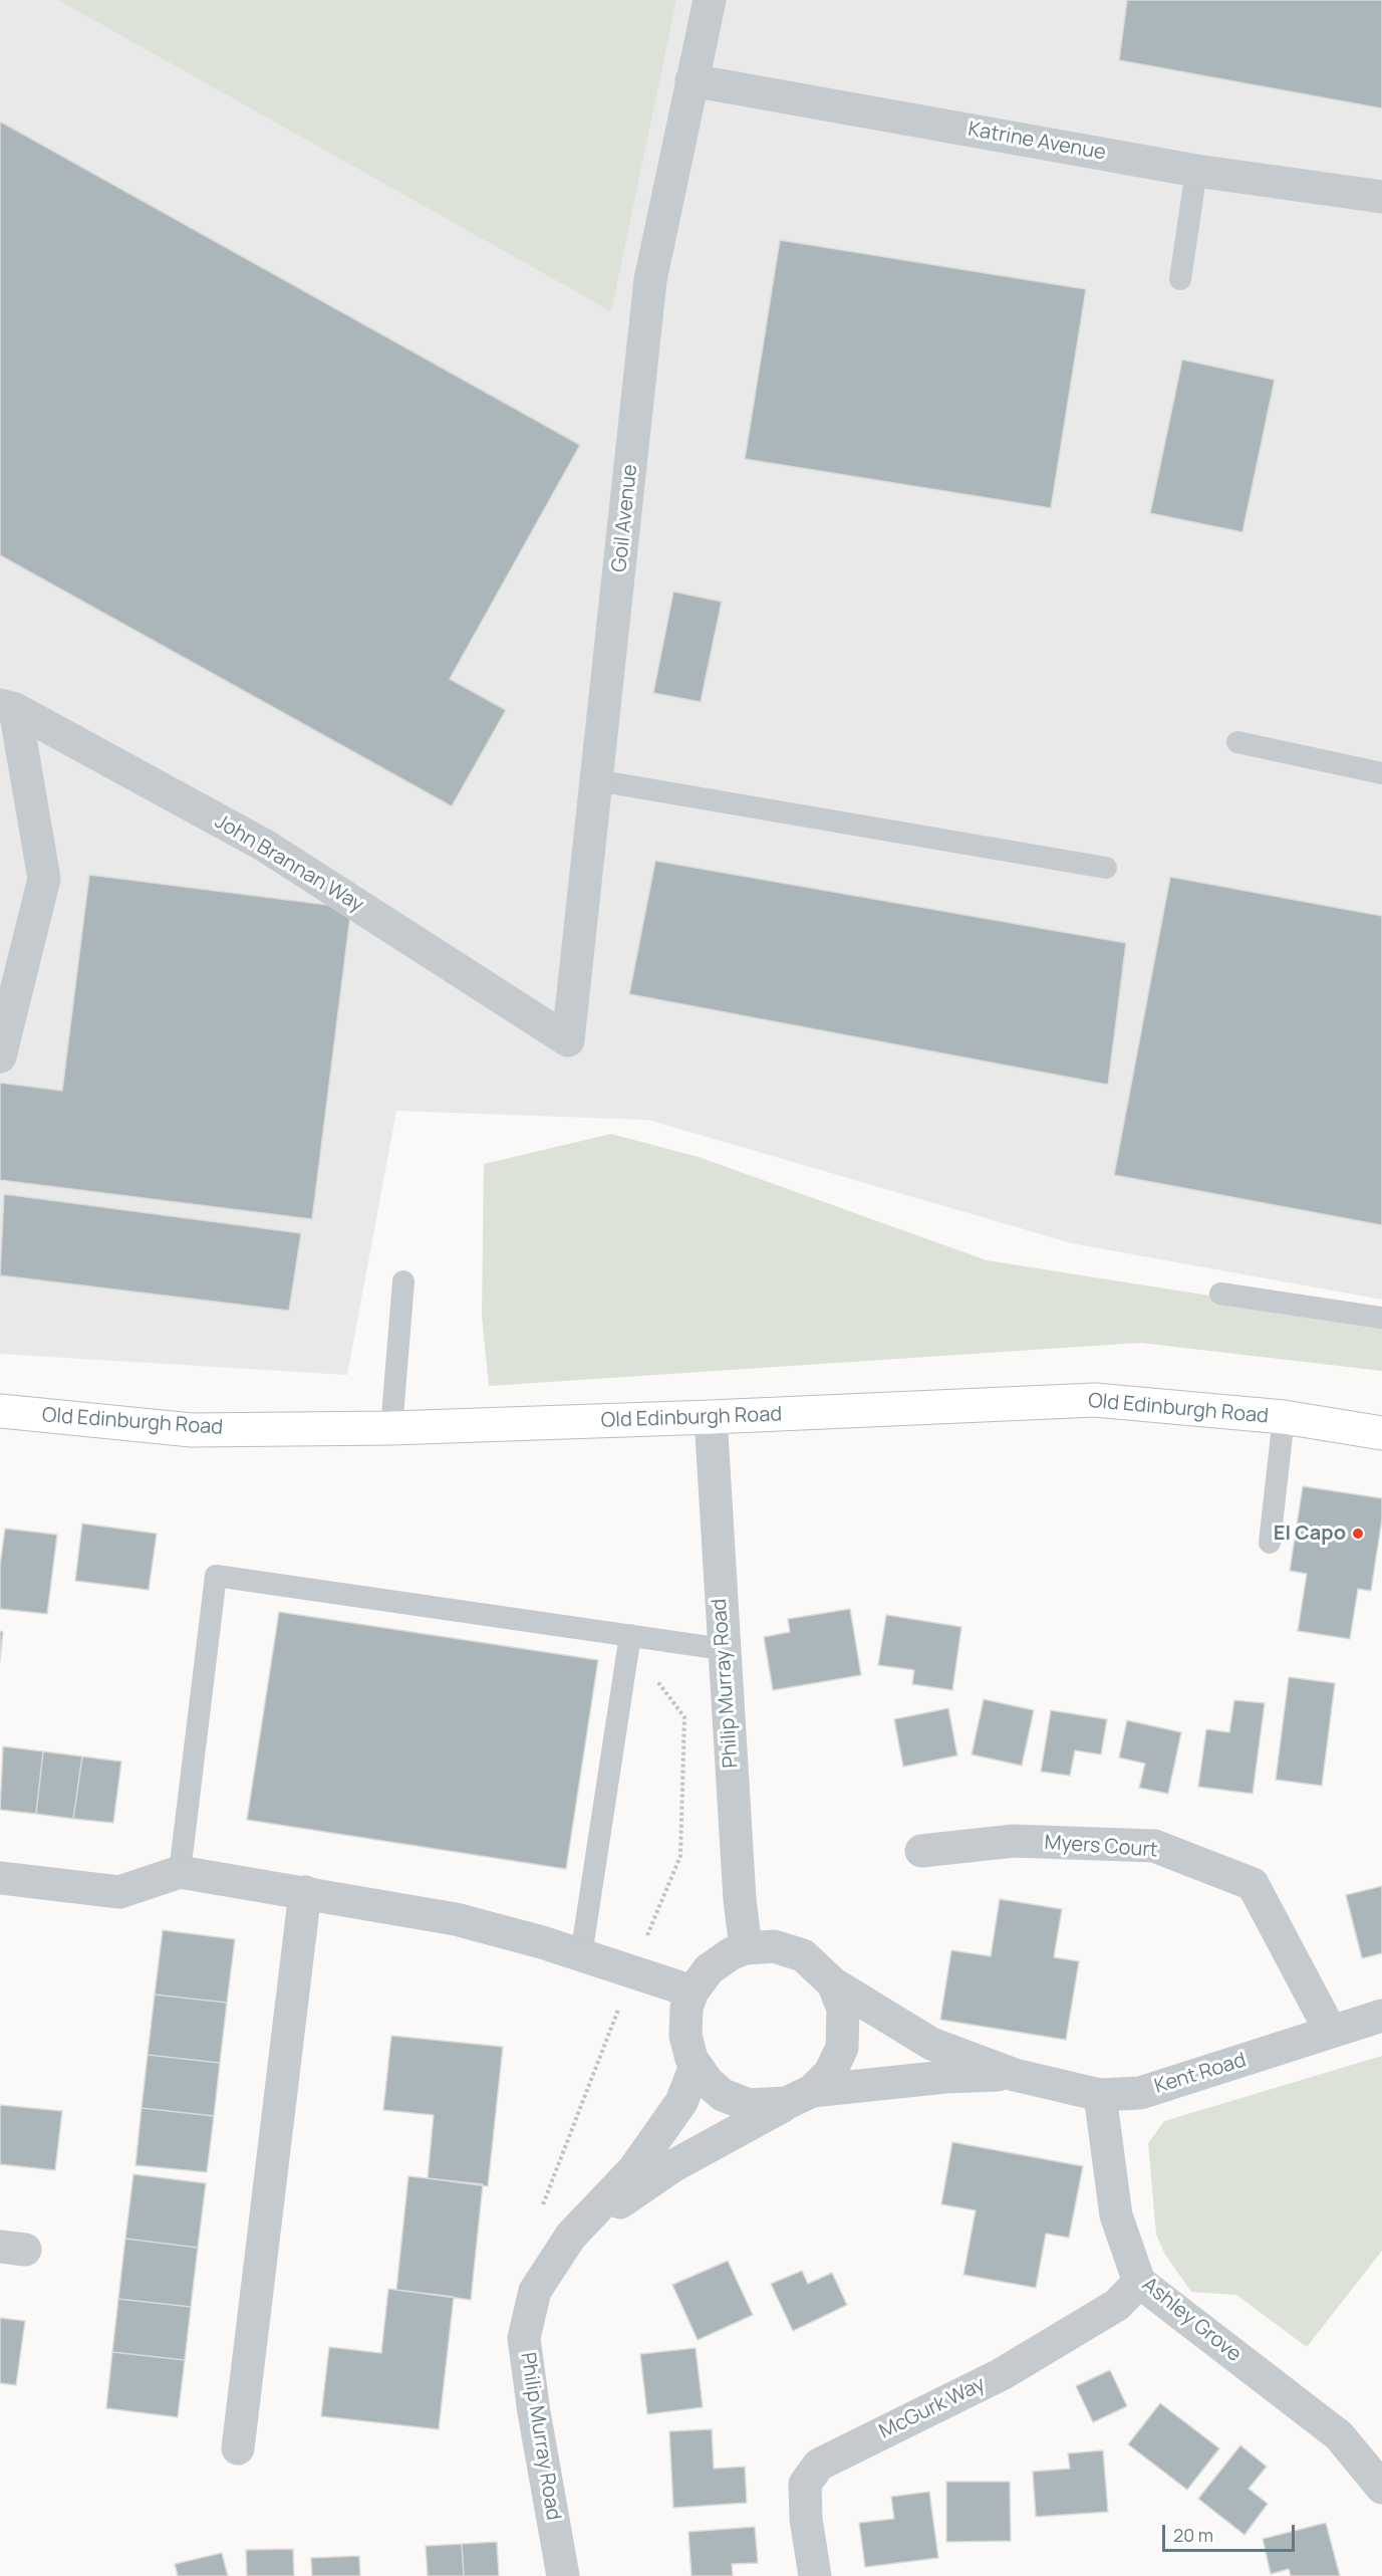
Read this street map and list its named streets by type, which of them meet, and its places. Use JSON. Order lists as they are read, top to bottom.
{
  "streets": {
    "main road": ["Old Edinburgh Road"],
    "street": [
      "Katrine Avenue",
      "Goil Avenue",
      "John Brannan Way",
      "Philip Murray Road",
      "Myers Court",
      "Kent Road",
      "Ashley Grove",
      "McGurk Way"
    ]
  },
  "crossings": [
    ["Katrine Avenue", "Goil Avenue"],
    ["Goil Avenue", "John Brannan Way"],
    ["Old Edinburgh Road", "Philip Murray Road"],
    ["Philip Murray Road", "Kent Road"],
    ["Myers Court", "Kent Road"],
    ["Kent Road", "Ashley Grove"],
    ["Ashley Grove", "McGurk Way"]
  ],
  "places": ["El Capo"],
  "scale_bar": "20 m"
}
